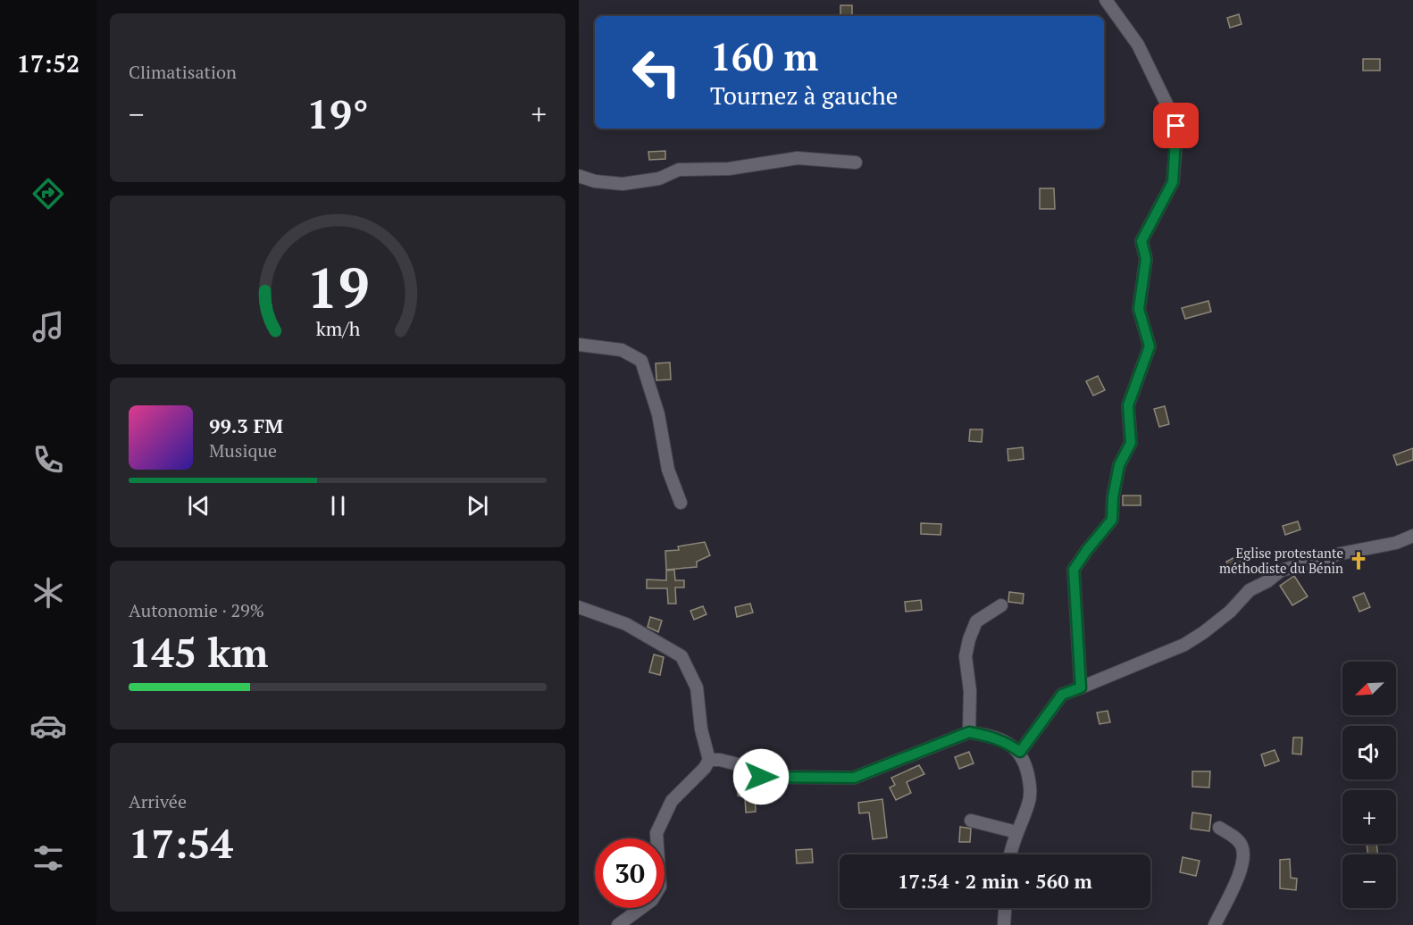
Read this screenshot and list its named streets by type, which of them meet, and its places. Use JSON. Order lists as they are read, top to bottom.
{
  "places": {
    "church": ["Eglise protestante méthodiste du Bénin"]
  },
  "north": "bottom left",
  "page": {
    "tabs": "17:52",
    "tile": [
      "Climatisation",
      ["Autonomie · 29%", "145 km"],
      ["Arrivée", "17:54"]
    ],
    "turn": ["160 m", "Tournez à gauche"],
    "heat": ["−", "19°", "+"],
    "song": ["99.3 FM", "Musique"],
    "map_buttons": ["+", "−"],
    "limit": "30",
    "trip": "17:54 · 2 min · 560 m",
    "gauge": ["19", "km/h"]
  }
}
